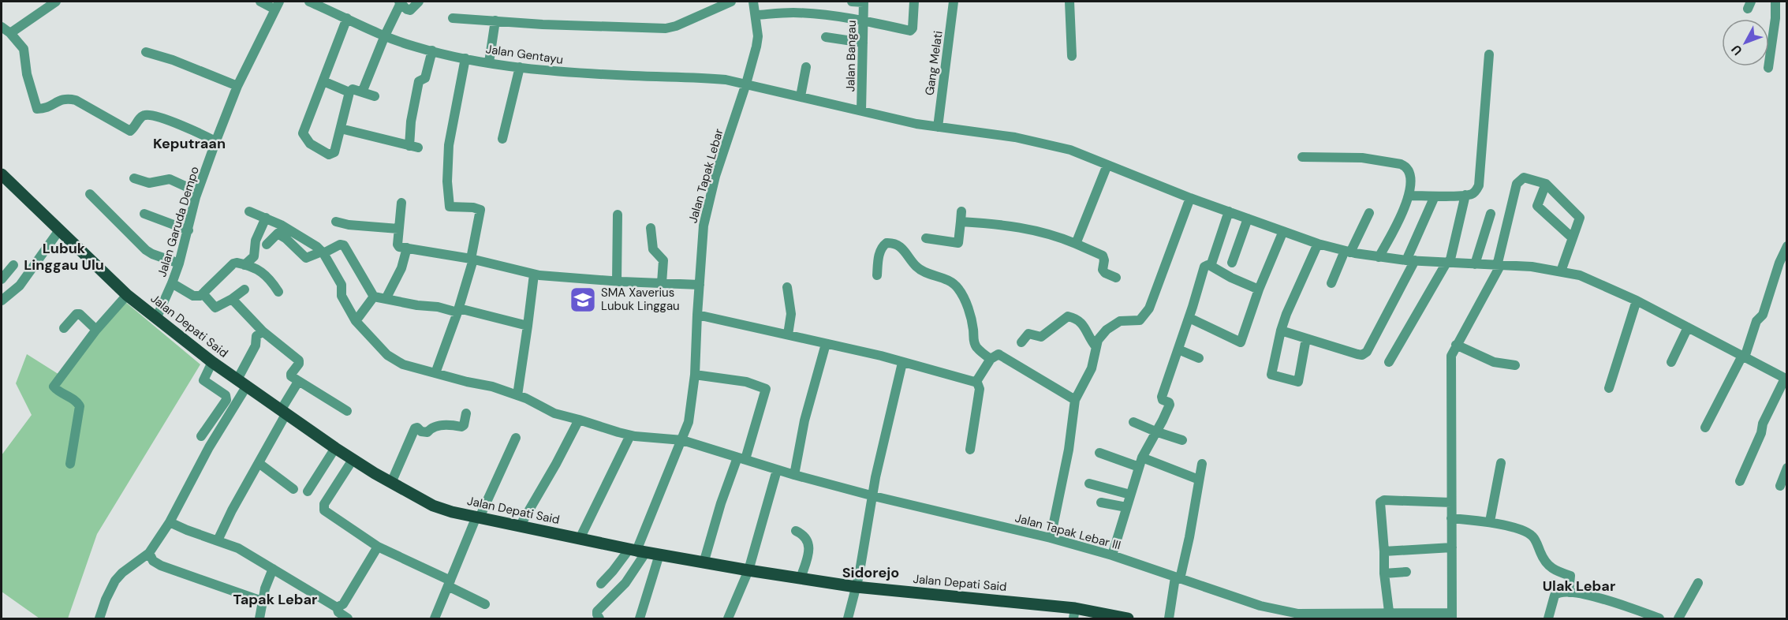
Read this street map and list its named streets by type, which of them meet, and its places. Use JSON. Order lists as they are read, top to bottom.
{
  "streets": {
    "main road": ["Jalan Depati Said"],
    "street": [
      "Jalan Gentayu",
      "Jalan Bangau",
      "Gang Melati",
      "Jalan Tapak Lebar",
      "Jalan Garuda Dempo",
      "Jalan Tapak Lebar III"
    ]
  },
  "crossings": [
    ["Jalan Gentayu", "Jalan Bangau"],
    ["Jalan Gentayu", "Gang Melati"],
    ["Jalan Gentayu", "Jalan Tapak Lebar"],
    ["Jalan Tapak Lebar", "Jalan Depati Said"],
    ["Jalan Tapak Lebar", "Jalan Tapak Lebar III"],
    ["Jalan Garuda Dempo", "Jalan Depati Said"]
  ],
  "districts": [
    "Keputraan",
    "Lubuk Linggau Ulu",
    "Sidorejo",
    "Ulak Lebar",
    "Tapak Lebar"
  ],
  "places": {
    "school or university": ["SMA Xaverius Lubuk Linggau"]
  },
  "north": "bottom left"
}
